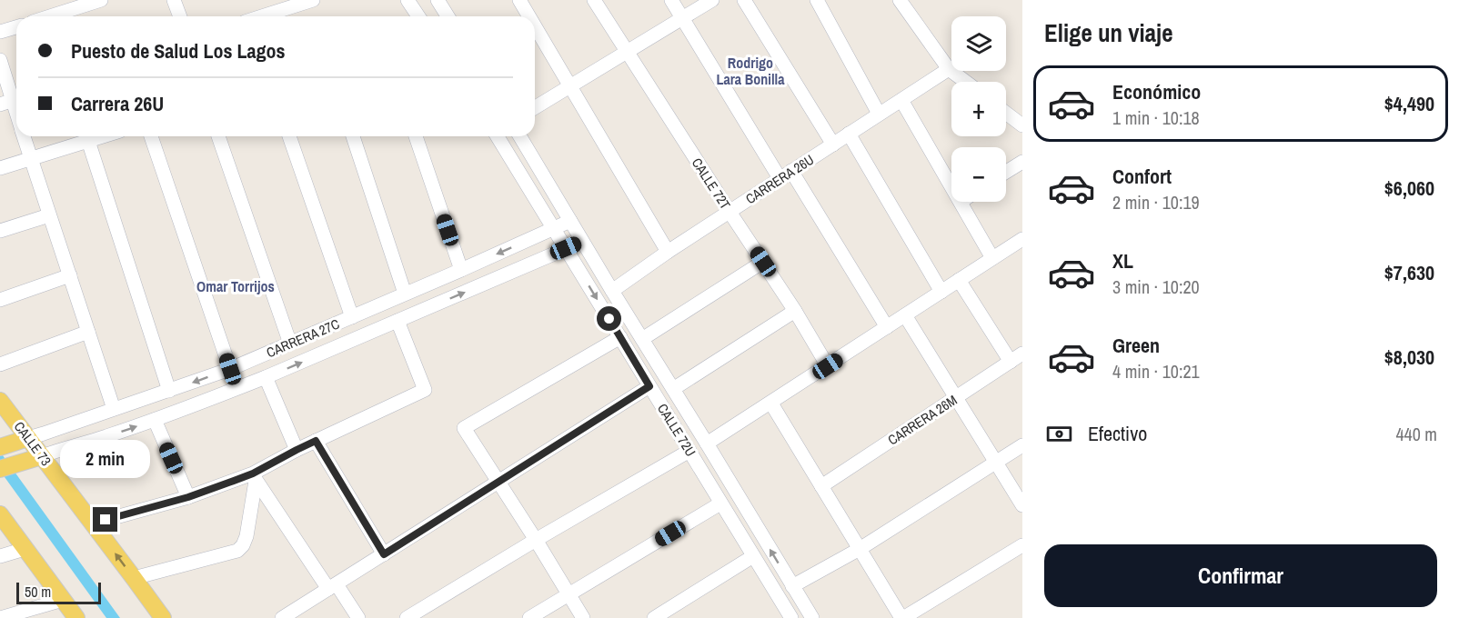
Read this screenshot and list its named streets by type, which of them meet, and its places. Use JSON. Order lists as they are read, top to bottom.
{
  "streets": {
    "main road": ["CALLE 73"],
    "street": [
      "CARRERA 26U",
      "CALLE 72T",
      "CARRERA 27C",
      "CARRERA 26M",
      "CALLE 72U"
    ]
  },
  "crossings": [
    ["CARRERA 26U", "CALLE 72T"],
    ["CARRERA 26U", "CALLE 72U"],
    ["CARRERA 27C", "CALLE 72U"],
    ["CARRERA 27C", "CALLE 73"]
  ],
  "districts": ["Rodrigo Lara Bonilla", "Omar Torrijos"],
  "scale_bar": "50 m",
  "page": {
    "heading": "Elige un viaje",
    "map_buttons": ["+", "−"],
    "banner": ["Puesto de Salud Los Lagos", "Carrera 26U"],
    "list": [
      {
        "name": "Económico",
        "note": "1 min · 10:18",
        "value": "$4,490"
      },
      {
        "name": "Confort",
        "note": "2 min · 10:19",
        "value": "$6,060"
      },
      {
        "name": "XL",
        "note": "3 min · 10:20",
        "value": "$7,630"
      },
      {
        "name": "Green",
        "note": "4 min · 10:21",
        "value": "$8,030"
      }
    ],
    "pay": ["Efectivo", "440 m"],
    "bubble": "2 min",
    "buttons": "Confirmar",
    "scale": "50 m"
  }
}
